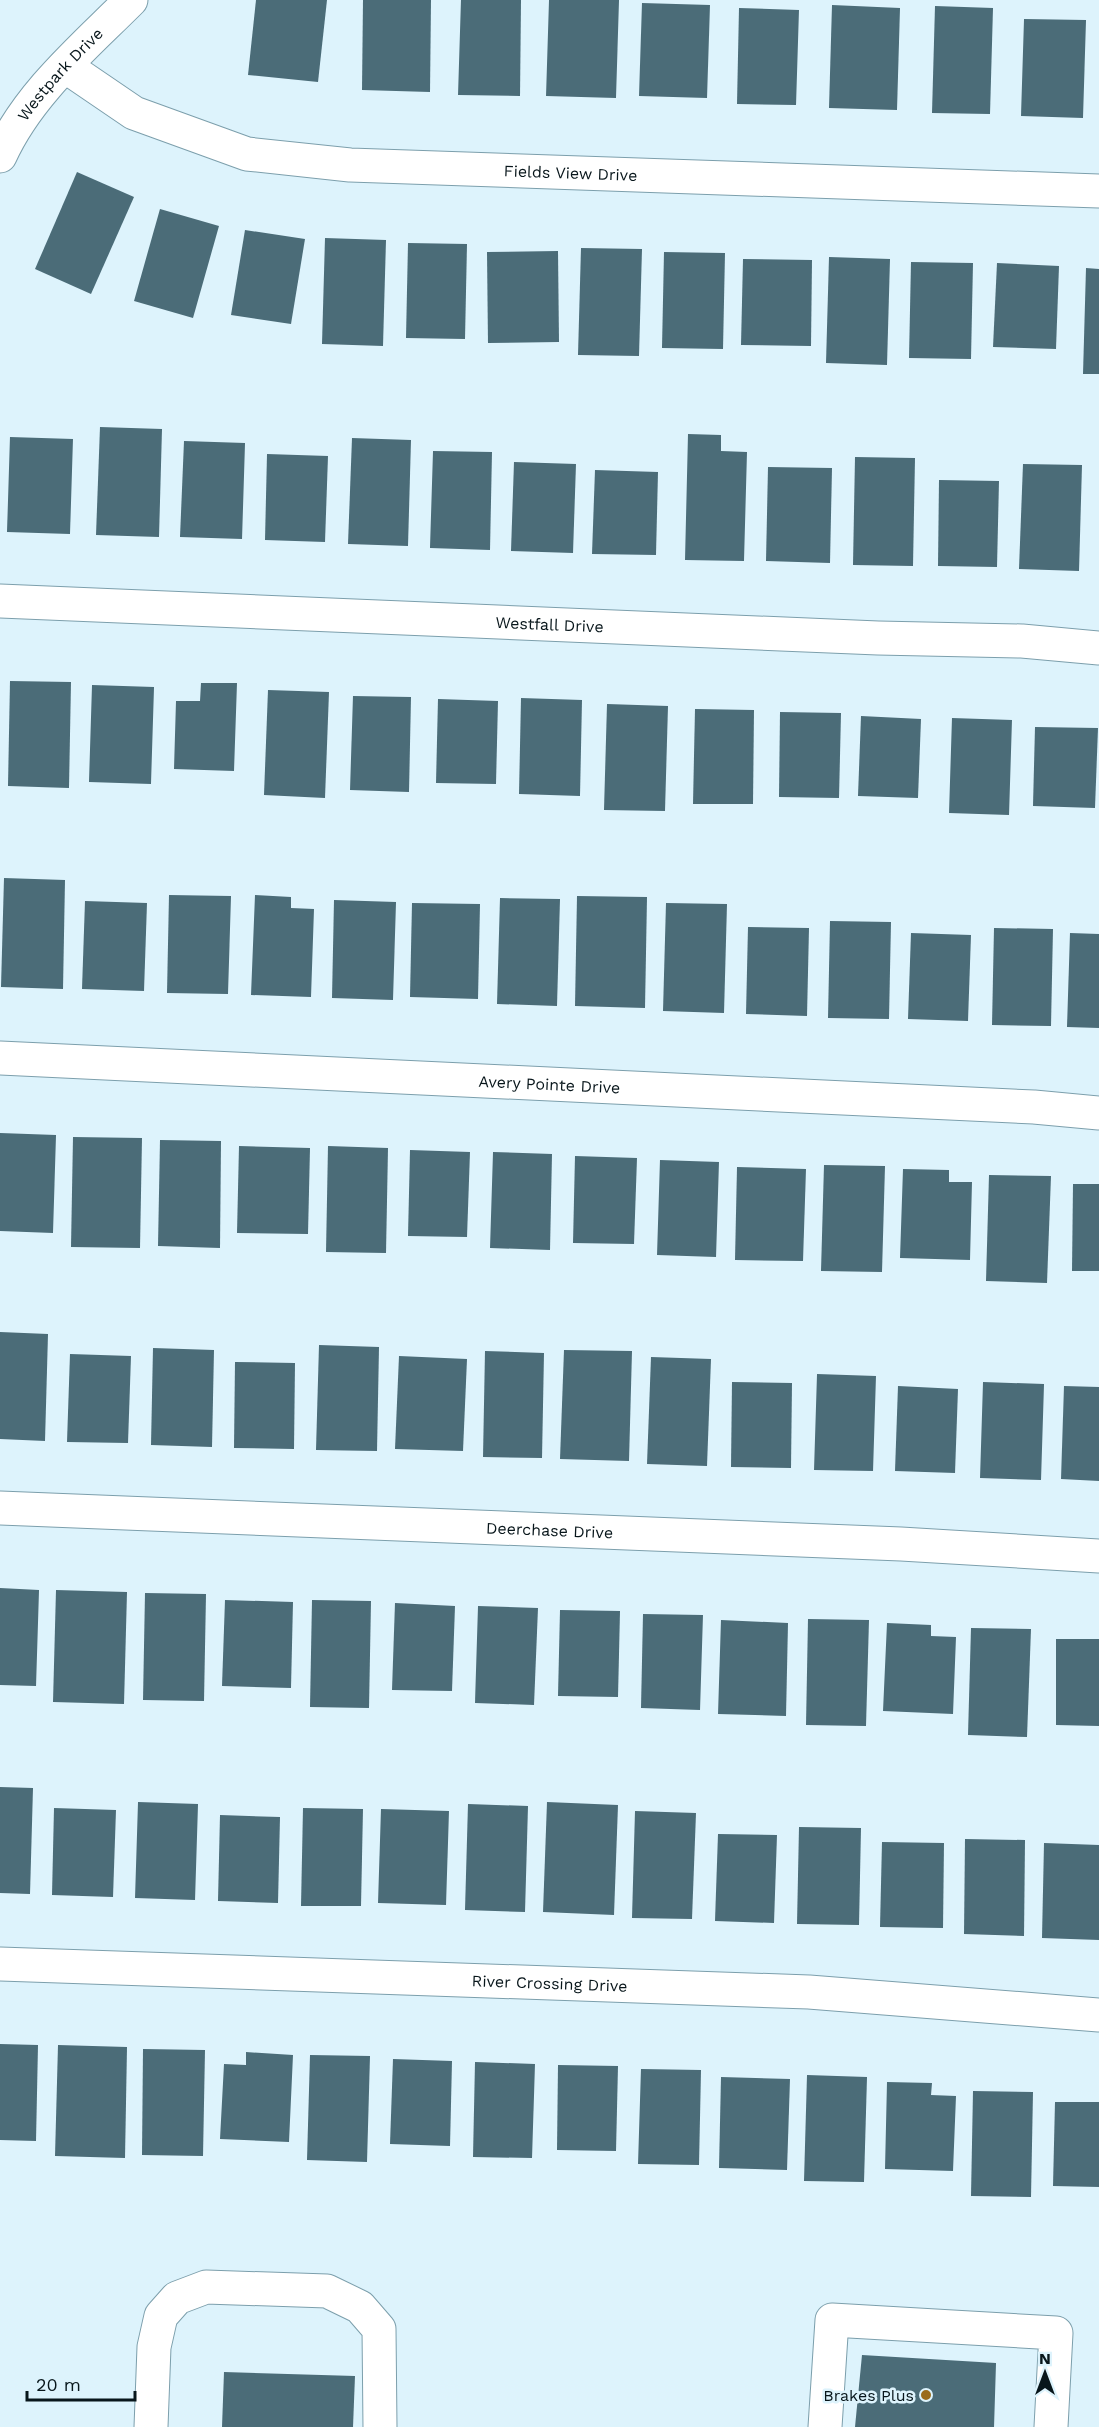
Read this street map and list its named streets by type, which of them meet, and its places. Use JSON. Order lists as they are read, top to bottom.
{
  "streets": {
    "street": [
      "Westpark Drive",
      "Fields View Drive",
      "Westfall Drive",
      "Avery Pointe Drive",
      "Deerchase Drive",
      "River Crossing Drive"
    ]
  },
  "crossings": [
    ["Westpark Drive", "Fields View Drive"]
  ],
  "places": ["Brakes Plus"],
  "scale_bar": "20 m",
  "north": "top"
}
